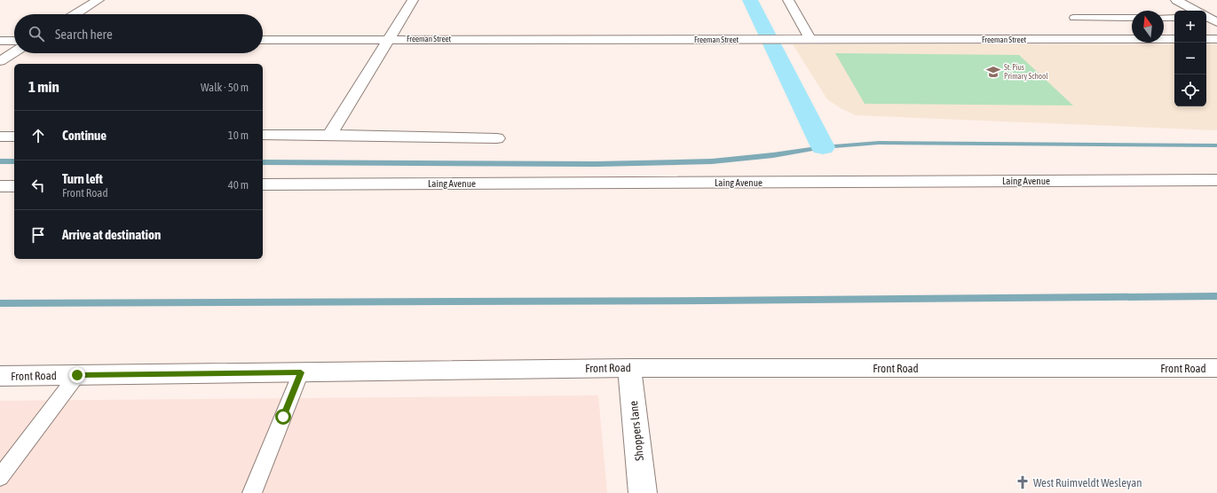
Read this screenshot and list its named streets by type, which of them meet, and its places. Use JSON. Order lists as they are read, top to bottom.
{
  "streets": {
    "street": [
      "Freeman Street",
      "Laing Avenue",
      "Front Road",
      "Shoppers lane"
    ]
  },
  "crossings": [
    ["Front Road", "Shoppers lane"]
  ],
  "places": {
    "school or university": ["St. Pius Primary School"],
    "church": ["West Ruimveldt Wesleyan"]
  },
  "north": "top",
  "page": {
    "map_buttons": ["+", "−"],
    "search": "Search here",
    "heading": ["1 min", "Walk · 50 m"],
    "list": [
      ["Continue", "10 m"],
      ["Turn left", "Front Road", "40 m"],
      "Arrive at destination"
    ]
  }
}
